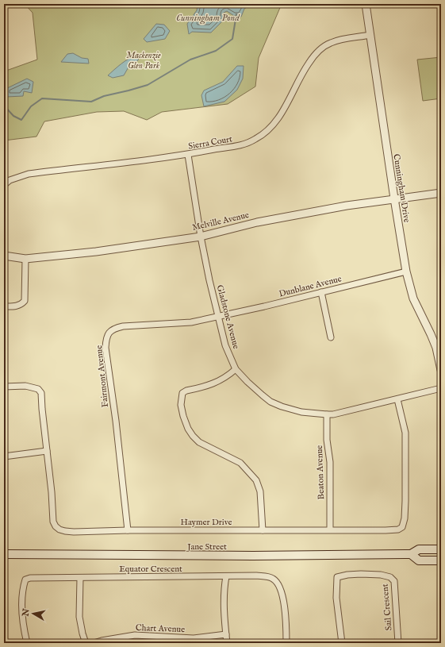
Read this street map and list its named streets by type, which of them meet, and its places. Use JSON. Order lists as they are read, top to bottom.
{
  "streets": {
    "main road": ["Jane Street"],
    "street": [
      "Sierra Court",
      "Cunningham Drive",
      "Melville Avenue",
      "Dunblane Avenue",
      "Gladstone Avenue",
      "Fairmont Avenue",
      "Beaton Avenue",
      "Haymer Drive",
      "Equator Crescent",
      "Sail Crescent",
      "Chart Avenue"
    ]
  },
  "crossings": [
    ["Sierra Court", "Cunningham Drive"],
    ["Sierra Court", "Gladstone Avenue"],
    ["Cunningham Drive", "Melville Avenue"],
    ["Cunningham Drive", "Dunblane Avenue"],
    ["Melville Avenue", "Gladstone Avenue"],
    ["Dunblane Avenue", "Gladstone Avenue"],
    ["Dunblane Avenue", "Fairmont Avenue"],
    ["Gladstone Avenue", "Fairmont Avenue"],
    ["Gladstone Avenue", "Beaton Avenue"],
    ["Gladstone Avenue", "Haymer Drive"],
    ["Fairmont Avenue", "Haymer Drive"],
    ["Beaton Avenue", "Haymer Drive"]
  ],
  "water": ["Cunningham Pond"],
  "parks": ["Mackenzie Glen Park"],
  "north": "left"
}
